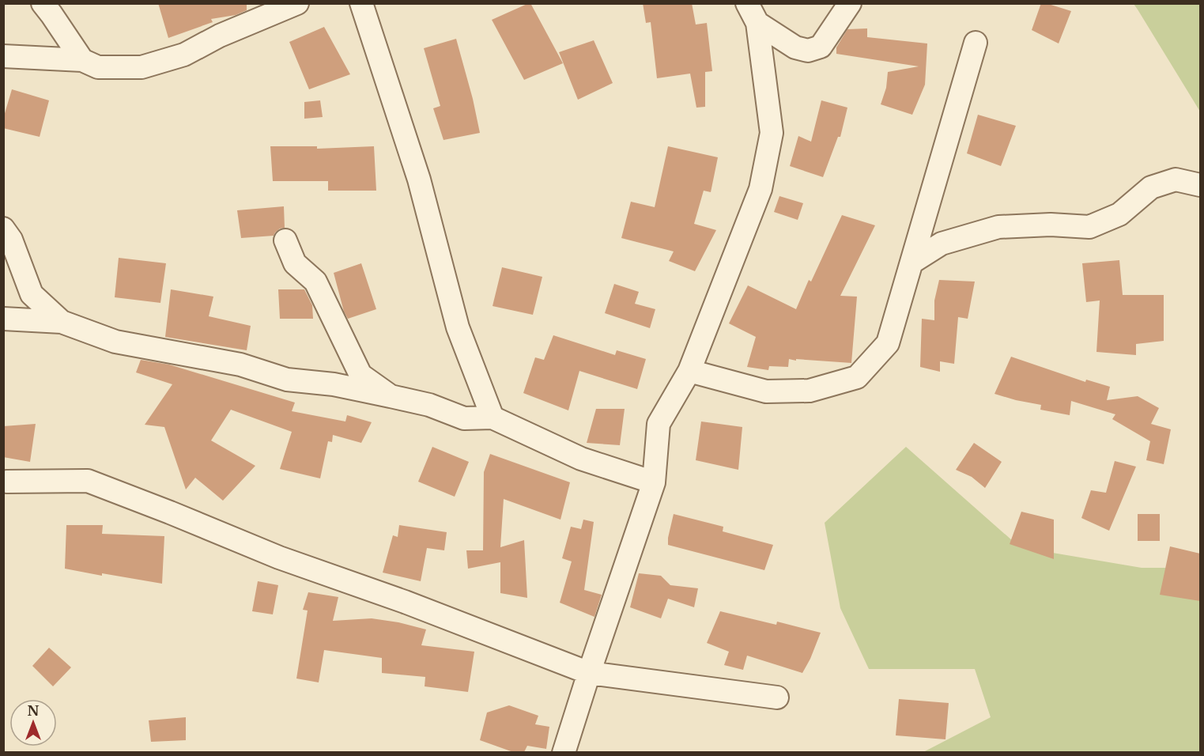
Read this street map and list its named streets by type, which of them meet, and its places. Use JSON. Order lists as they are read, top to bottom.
{
  "north": "top"
}
